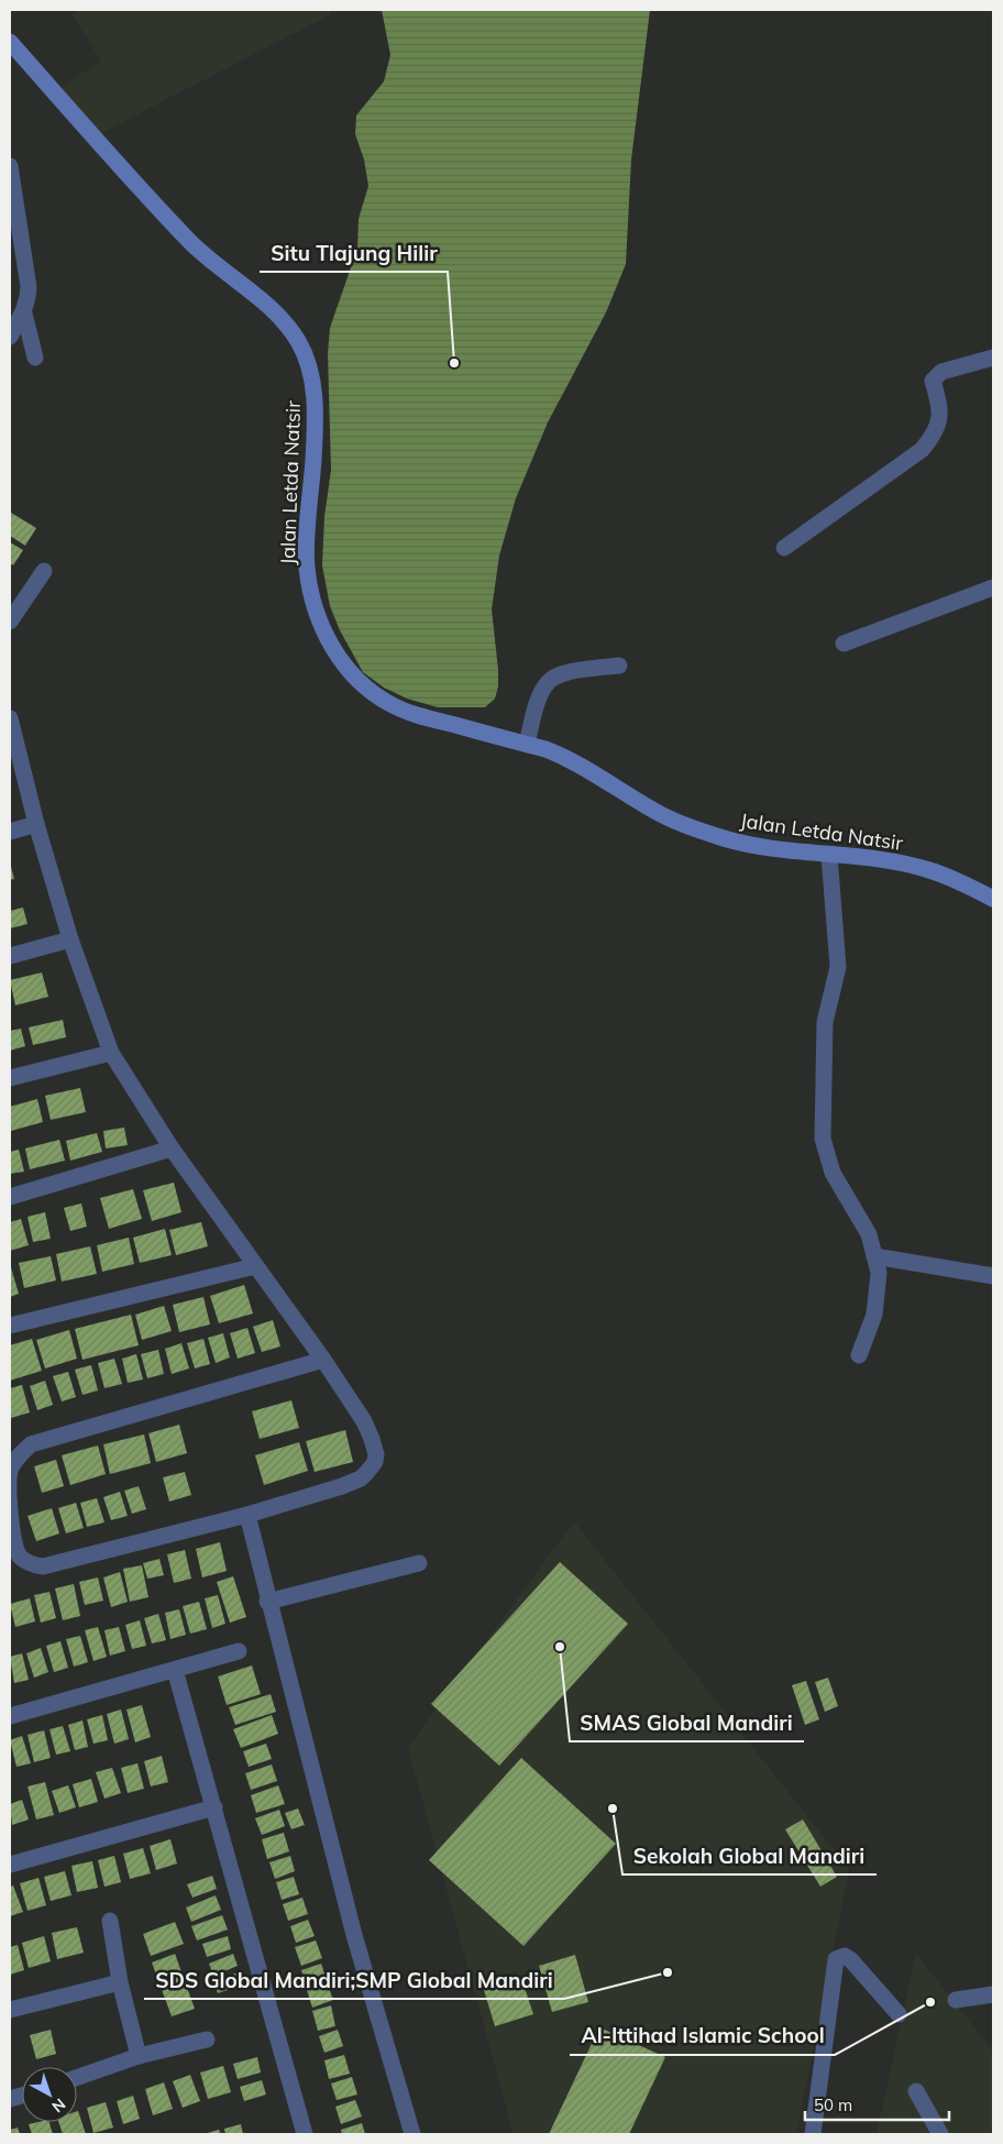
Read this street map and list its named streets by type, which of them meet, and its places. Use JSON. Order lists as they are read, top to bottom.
{
  "streets": {
    "street": ["Jalan Letda Natsir"]
  },
  "places": [
    "Situ Tlajung Hilir",
    "SMAS Global Mandiri",
    "Sekolah Global Mandiri",
    "SDS Global Mandiri;SMP Global Mandiri",
    "Al-Ittihad Islamic School"
  ],
  "scale_bar": "50 m",
  "north": "bottom right"
}
